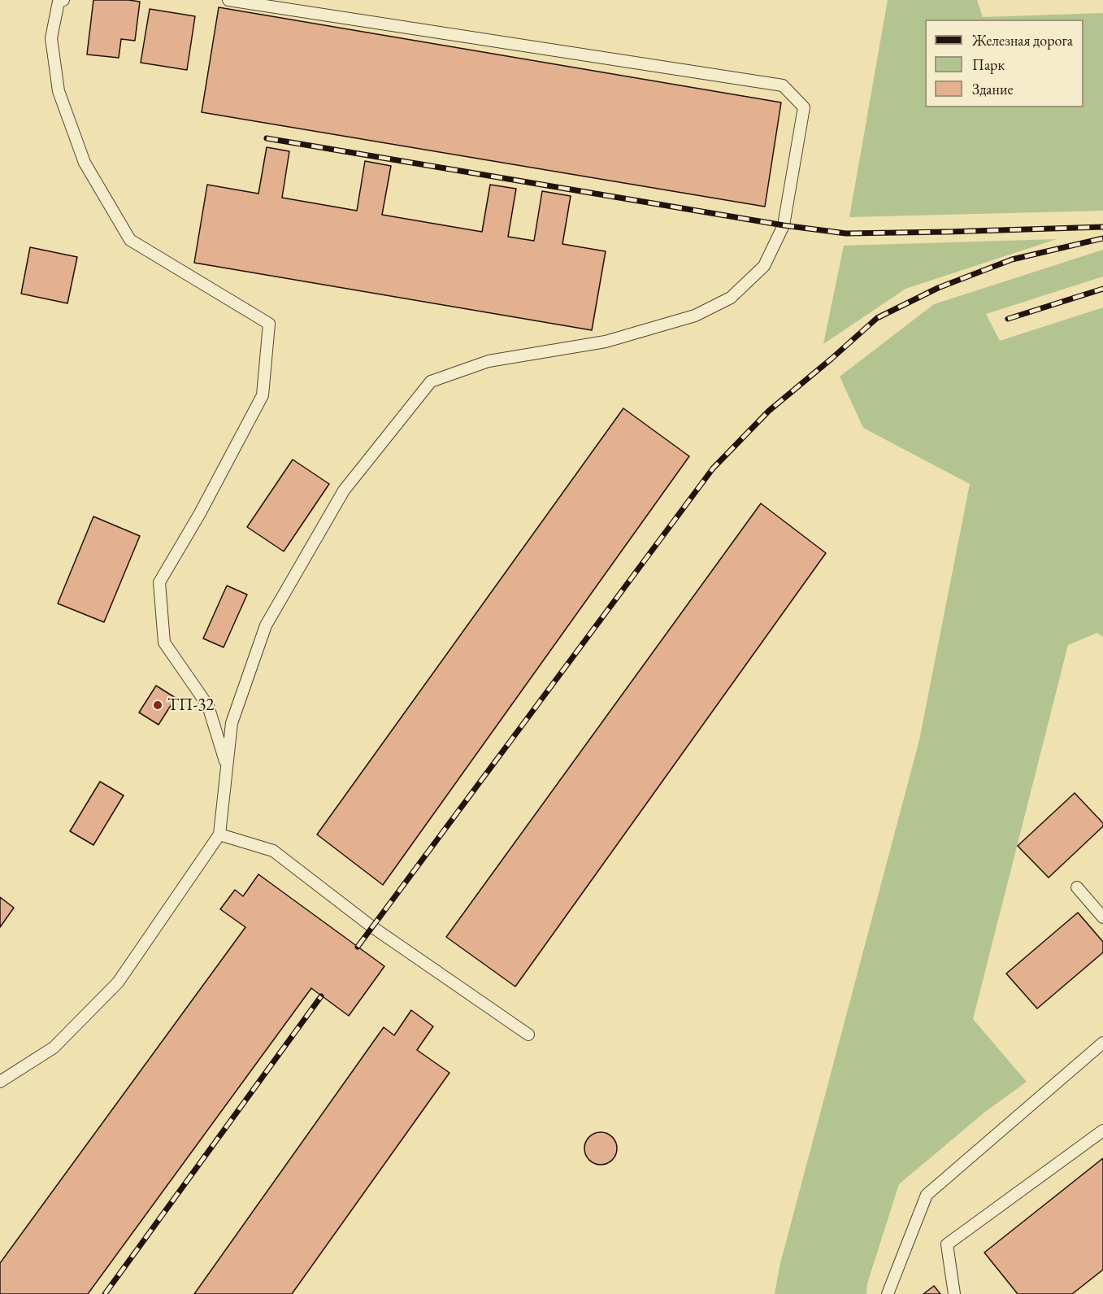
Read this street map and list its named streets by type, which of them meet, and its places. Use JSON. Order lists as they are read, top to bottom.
{
  "places": ["ТП-32"],
  "legend": ["Железная дорога", "Парк", "Здание"]
}
